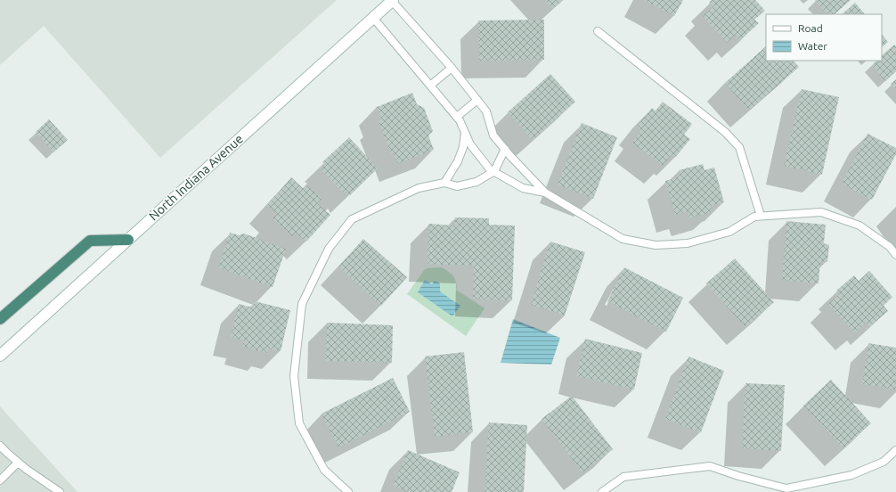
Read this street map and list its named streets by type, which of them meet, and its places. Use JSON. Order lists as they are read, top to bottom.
{
  "streets": {
    "main road": ["North Indiana Avenue"]
  },
  "legend": ["Road", "Water"]
}
